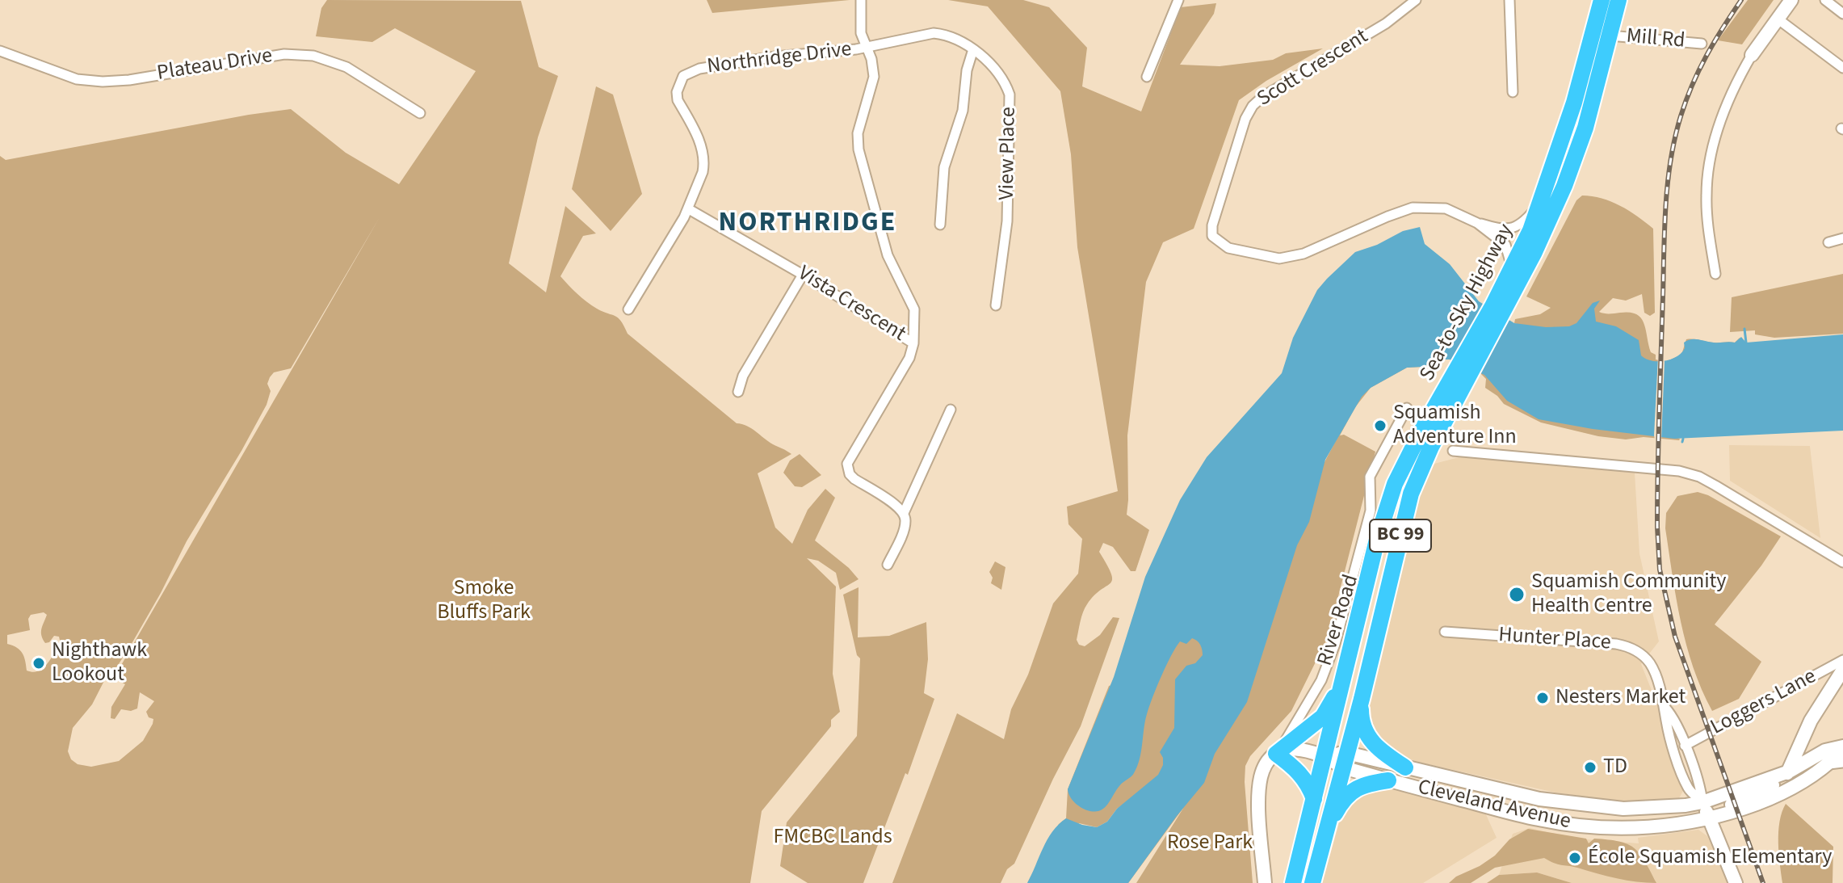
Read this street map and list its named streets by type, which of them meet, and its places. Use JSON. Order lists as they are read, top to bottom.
{
  "streets": {
    "highway": ["Sea-to-Sky Highway", "BC 99"],
    "street": [
      "Mill Rd",
      "Northridge Drive",
      "Plateau Drive",
      "Scott Crescent",
      "View Place",
      "Vista Crescent",
      "River Road",
      "Hunter Place",
      "Loggers Lane",
      "Cleveland Avenue"
    ]
  },
  "crossings": [
    ["Mill Rd", "Sea-to-Sky Highway"],
    ["Northridge Drive", "View Place"],
    ["Northridge Drive", "Vista Crescent"],
    ["Scott Crescent", "Sea-to-Sky Highway"],
    ["View Place", "Vista Crescent"],
    ["Sea-to-Sky Highway", "Cleveland Avenue"],
    ["River Road", "Cleveland Avenue"],
    ["Hunter Place", "Loggers Lane"],
    ["Hunter Place", "Cleveland Avenue"]
  ],
  "districts": ["NORTHRIDGE"],
  "parks": ["Smoke Bluffs Park", "FMCBC Lands", "Rose Park"],
  "places": [
    "Squamish Adventure Inn",
    "Squamish Community Health Centre",
    "Nighthawk Lookout",
    "Nesters Market",
    "TD",
    "École Squamish Elementary"
  ]
}
